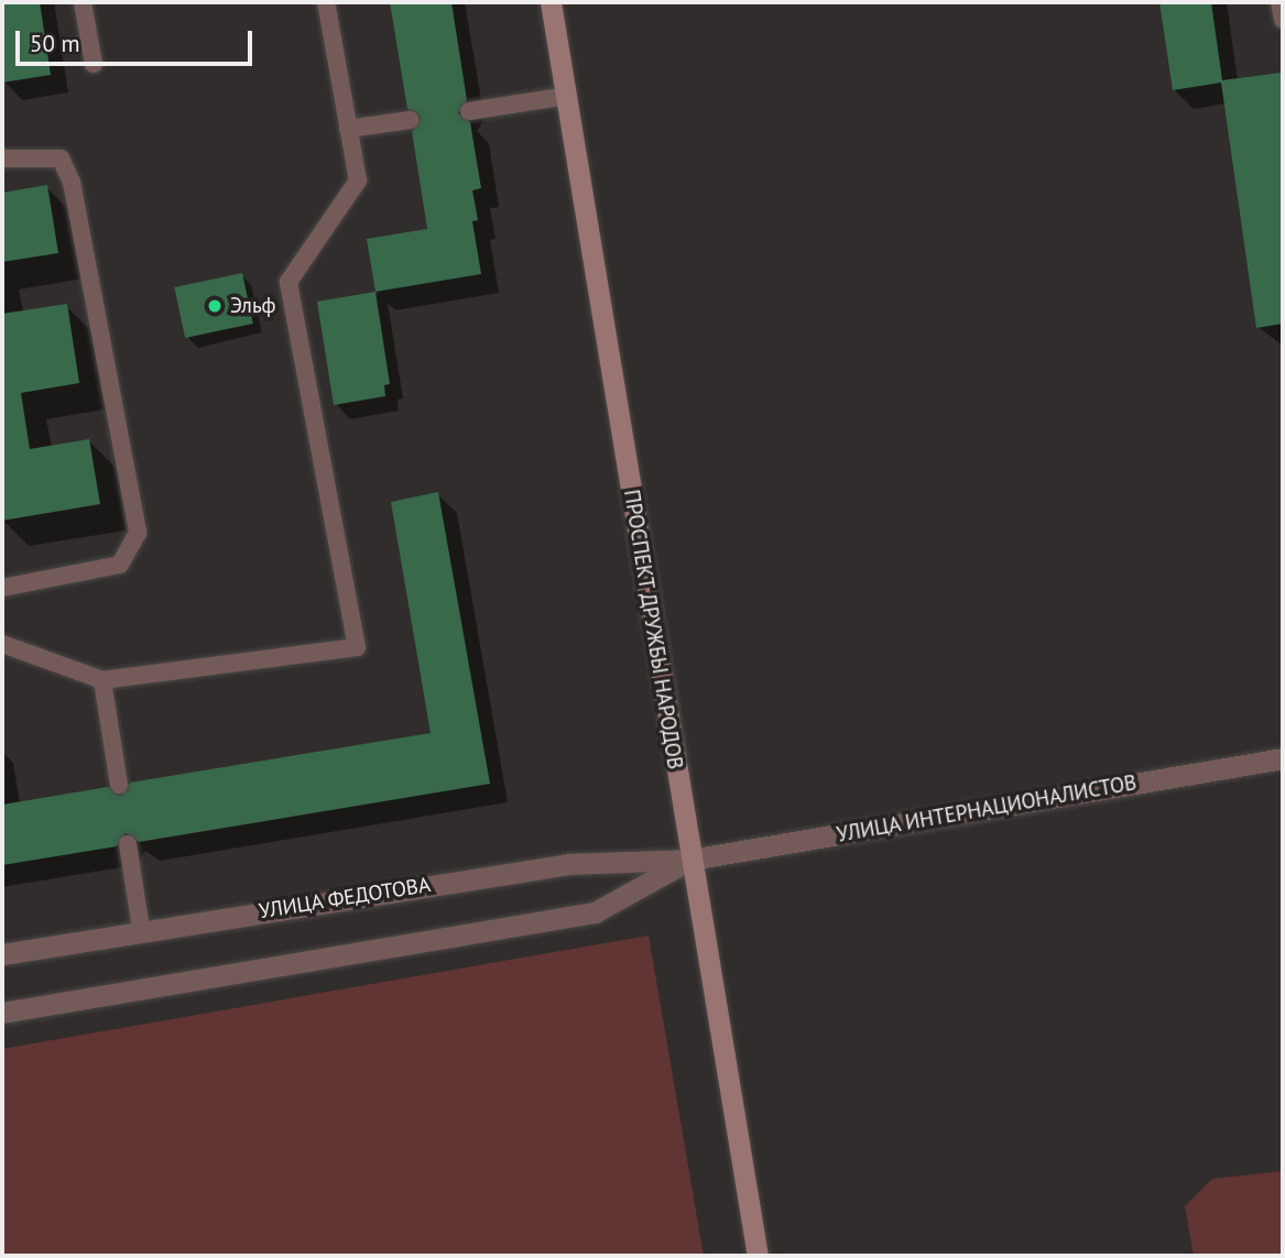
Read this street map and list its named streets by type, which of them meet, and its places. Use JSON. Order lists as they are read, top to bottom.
{
  "streets": {
    "main road": ["ПРОСПЕКТ ДРУЖБЫ НАРОДОВ"],
    "street": ["УЛИЦА ИНТЕРНАЦИОНАЛИСТОВ", "УЛИЦА ФЕДОТОВА"]
  },
  "crossings": [
    ["ПРОСПЕКТ ДРУЖБЫ НАРОДОВ", "УЛИЦА ИНТЕРНАЦИОНАЛИСТОВ"],
    ["ПРОСПЕКТ ДРУЖБЫ НАРОДОВ", "УЛИЦА ФЕДОТОВА"],
    ["УЛИЦА ИНТЕРНАЦИОНАЛИСТОВ", "УЛИЦА ФЕДОТОВА"]
  ],
  "places": ["Эльф"],
  "scale_bar": "50 m"
}
